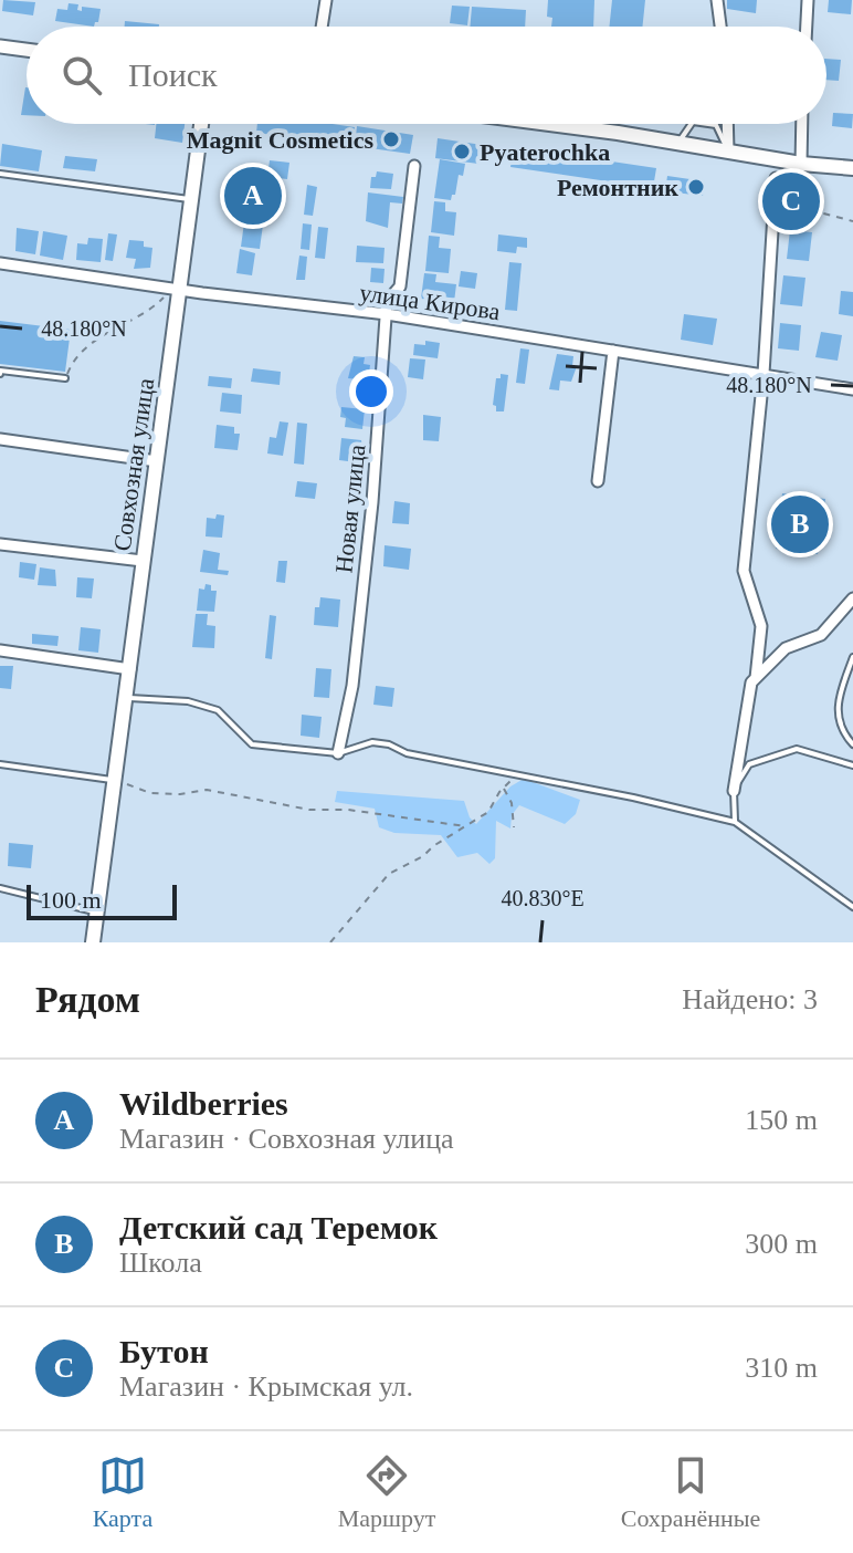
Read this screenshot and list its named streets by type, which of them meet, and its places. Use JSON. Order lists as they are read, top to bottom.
{
  "streets": {
    "main road": ["Совхозная улица"],
    "street": ["улица Кирова", "Новая улица"]
  },
  "crossings": [
    ["улица Кирова", "Совхозная улица"],
    ["улица Кирова", "Новая улица"]
  ],
  "places": ["Magnit Cosmetics", "Pyaterochka", "Ремонтник"],
  "scale_bar": "100 m",
  "page": {
    "search": "Поиск",
    "pins": ["A", "C", "B"],
    "scale": "100 m",
    "heading": ["Рядом", "Найдено: 3"],
    "list": [
      {
        "mark": "A",
        "name": "Wildberries",
        "note": "Магазин · Совхозная улица",
        "value": "150 m"
      },
      {
        "mark": "B",
        "name": "Детский сад Теремок",
        "note": "Школа",
        "value": "300 m"
      },
      {
        "mark": "C",
        "name": "Бутон",
        "note": "Магазин · Крымская ул.",
        "value": "310 m"
      }
    ],
    "nav": ["Карта", "Маршрут", "Сохранённые"]
  },
  "coordinates": ["48.180°N", "40.830°E"]
}
